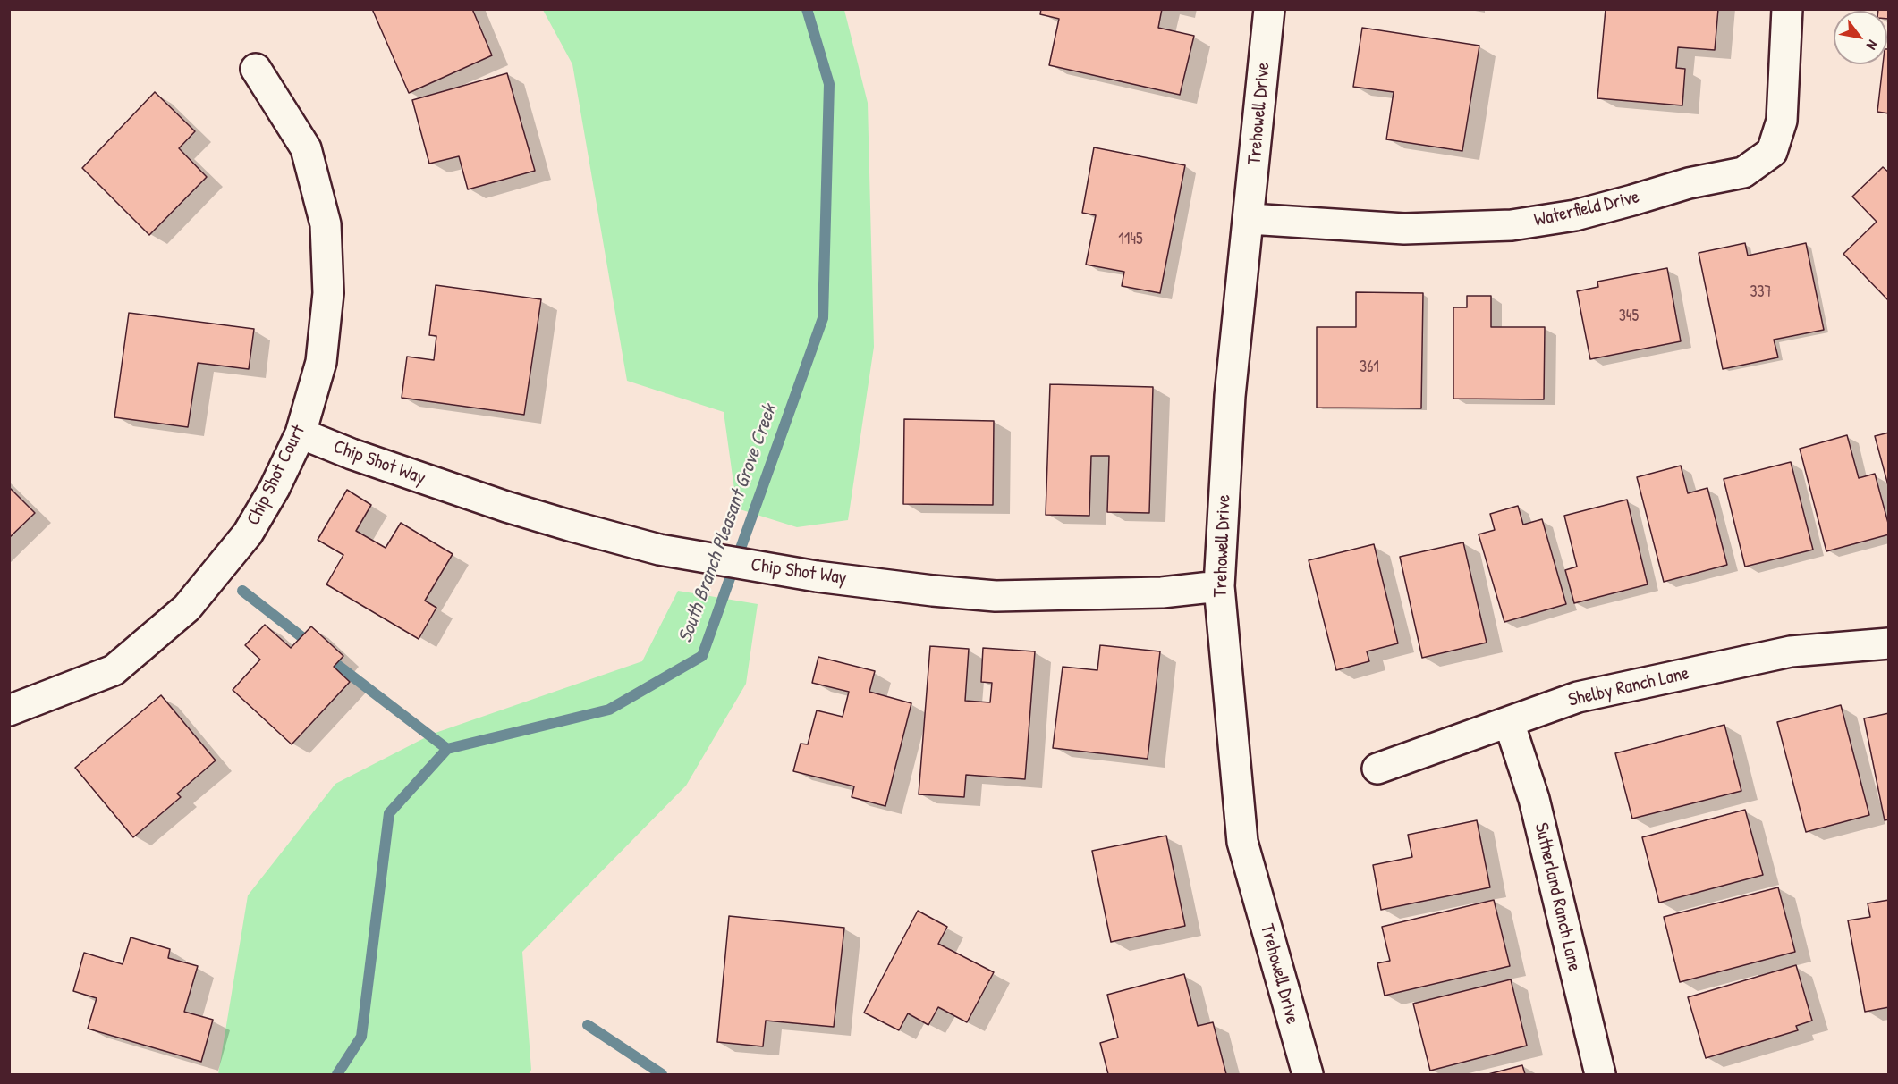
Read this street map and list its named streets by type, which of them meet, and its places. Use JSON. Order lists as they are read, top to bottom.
{
  "streets": {
    "street": [
      "Trehowell Drive",
      "Waterfield Drive",
      "Chip Shot Way",
      "Chip Shot Court",
      "Shelby Ranch Lane",
      "Sutherland Ranch Lane"
    ]
  },
  "crossings": [
    ["Trehowell Drive", "Waterfield Drive"],
    ["Trehowell Drive", "Chip Shot Way"],
    ["Chip Shot Way", "Chip Shot Court"],
    ["Shelby Ranch Lane", "Sutherland Ranch Lane"]
  ],
  "water": ["South Branch Pleasant Grove Creek"],
  "house_numbers": [
    "1145",
    "337",
    "345",
    "361"
  ],
  "north": "bottom right"
}
